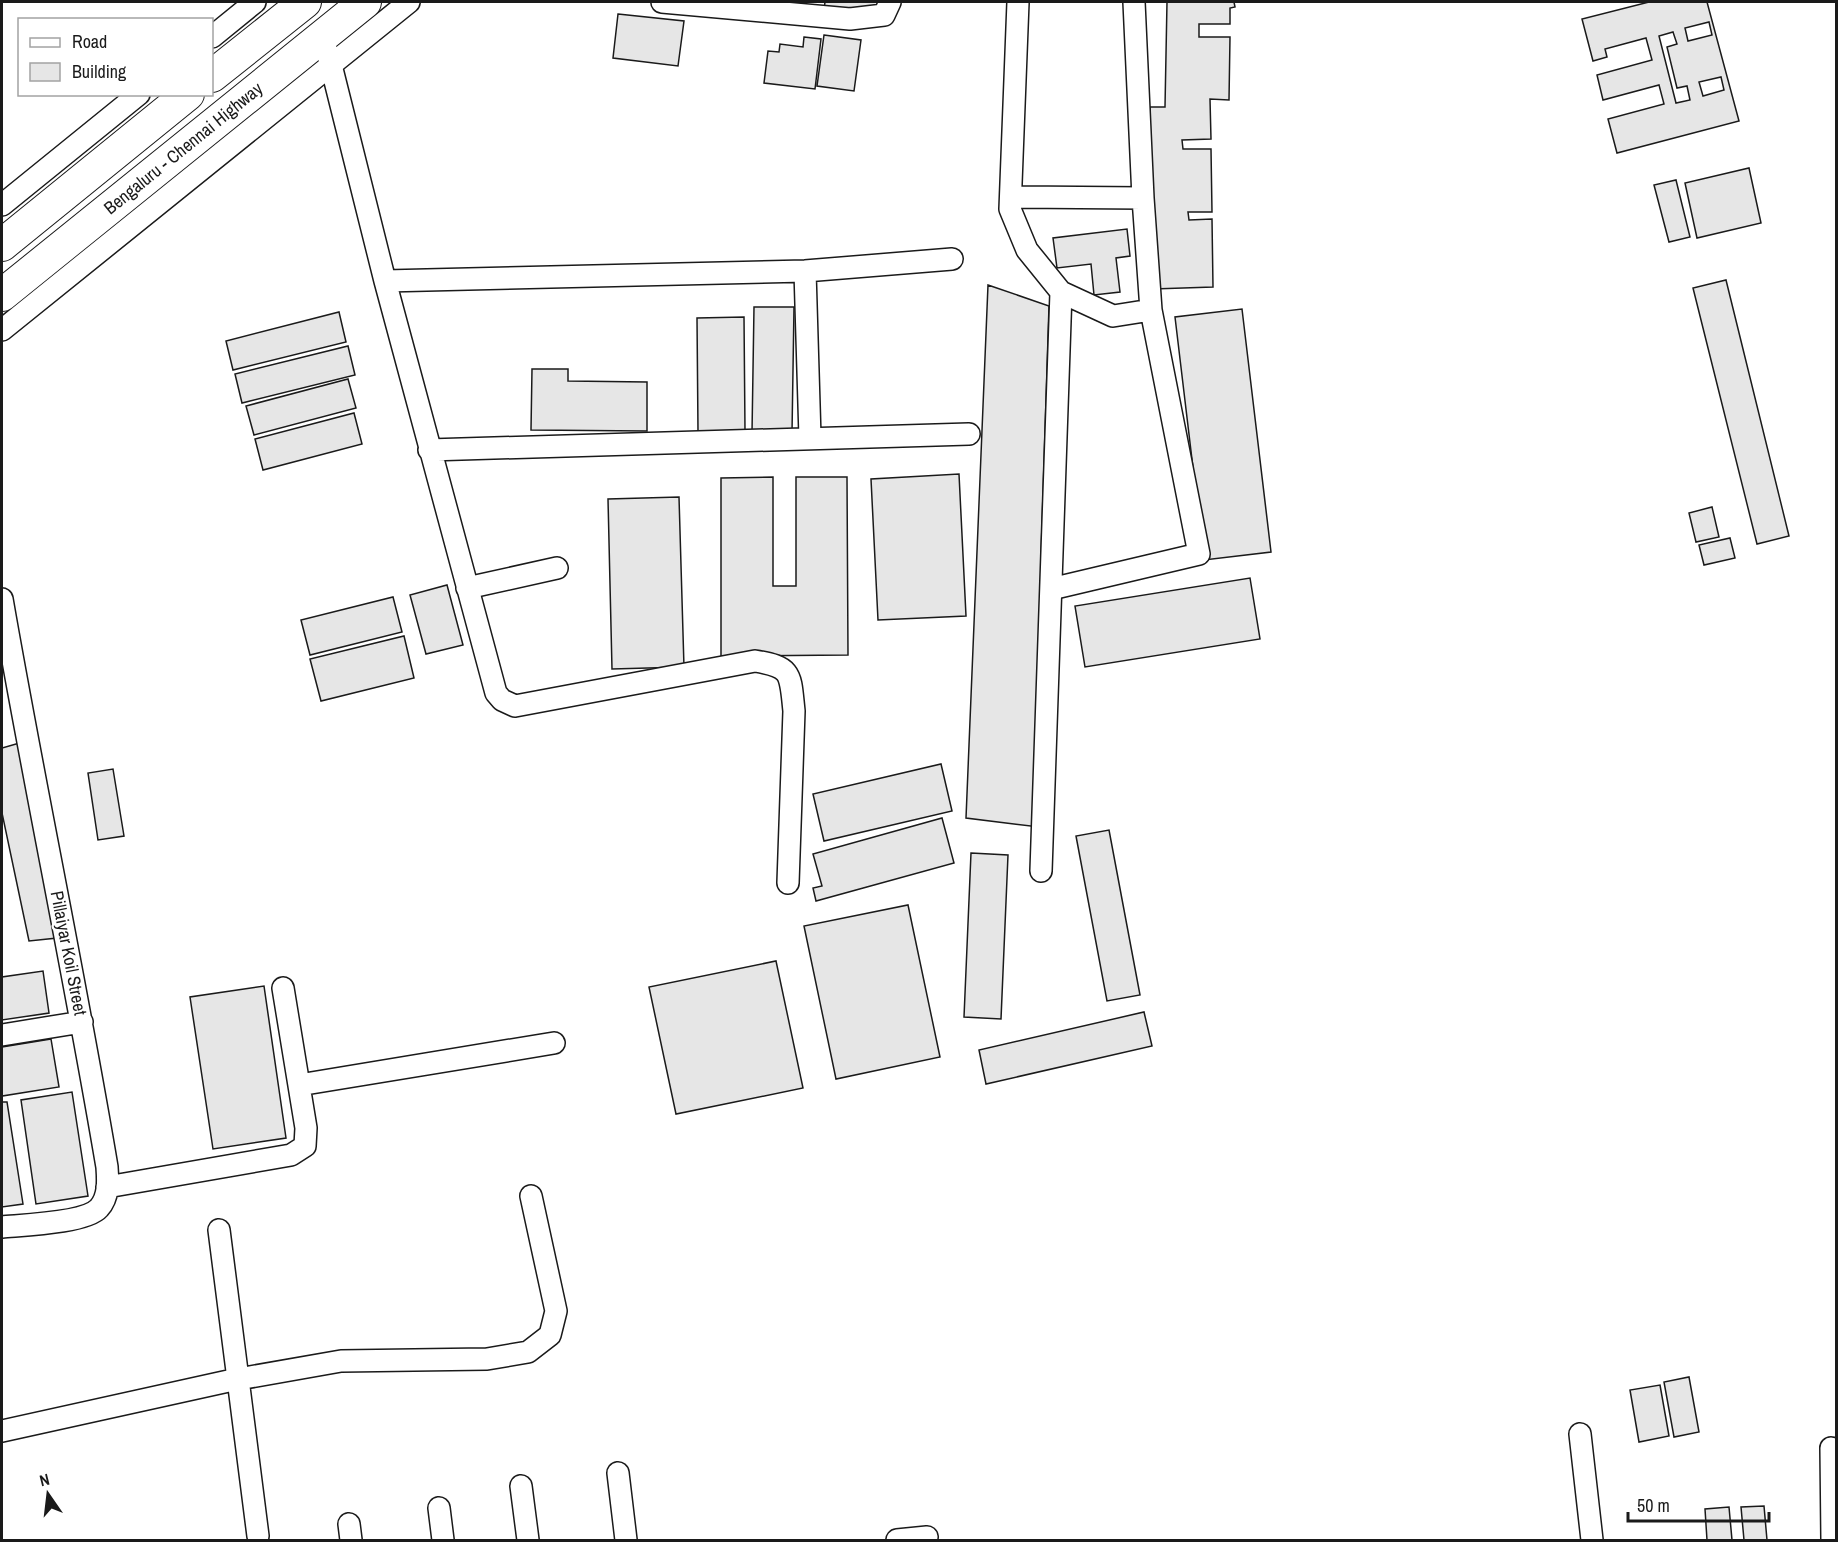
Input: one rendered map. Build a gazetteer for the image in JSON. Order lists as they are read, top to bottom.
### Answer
{
  "streets": {
    "highway": ["Bengaluru - Chennai Highway"],
    "street": ["Pillaiyar Koil Street"]
  },
  "legend": ["Road", "Building"],
  "scale_bar": "50 m",
  "north": "top"
}
